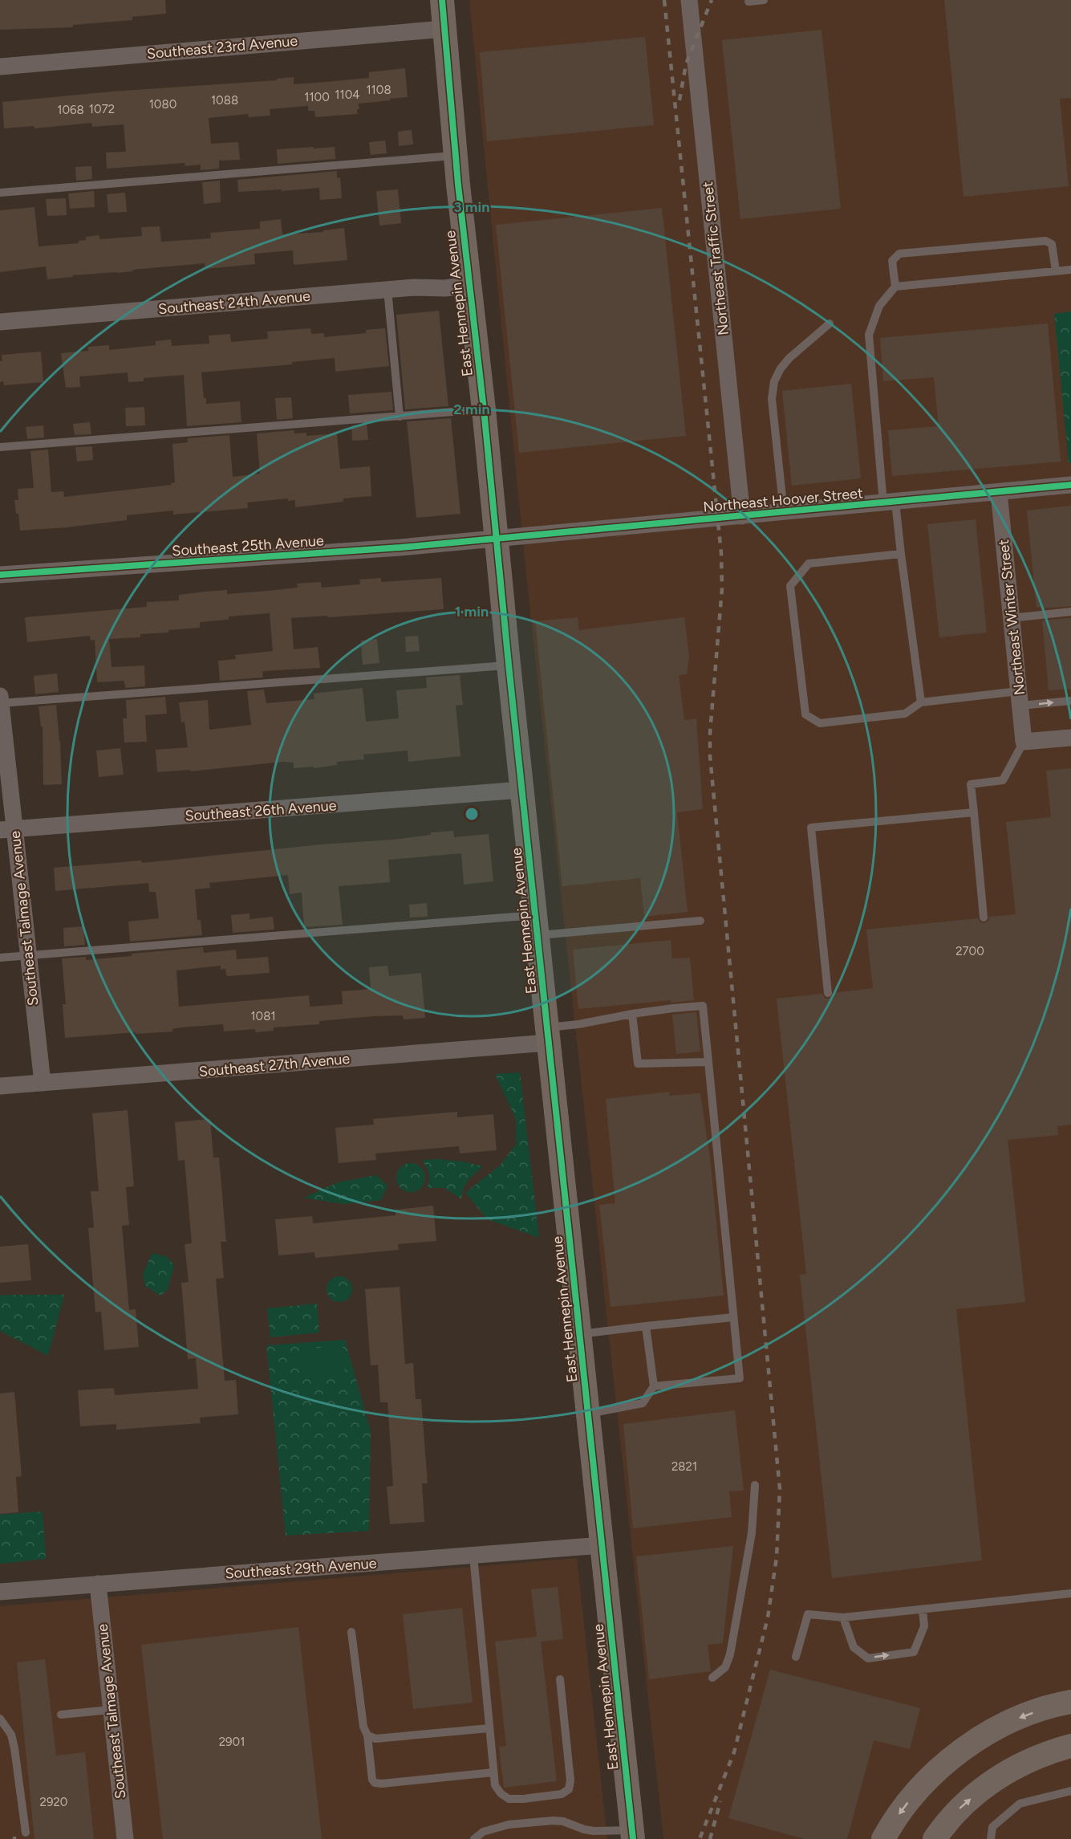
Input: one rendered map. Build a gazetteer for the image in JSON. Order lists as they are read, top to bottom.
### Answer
{
  "streets": {
    "main road": ["East Hennepin Avenue"],
    "street": [
      "Southeast 23rd Avenue",
      "Northeast Traffic Street",
      "Southeast 24th Avenue",
      "Northeast Hoover Street",
      "Southeast 25th Avenue",
      "Northeast Winter Street",
      "Southeast 26th Avenue",
      "Southeast Talmage Avenue",
      "Southeast 27th Avenue",
      "Southeast 29th Avenue"
    ]
  },
  "crossings": [
    ["Southeast 23rd Avenue", "East Hennepin Avenue"],
    ["Northeast Traffic Street", "Northeast Hoover Street"],
    ["Southeast 24th Avenue", "East Hennepin Avenue"],
    ["East Hennepin Avenue", "Northeast Hoover Street"],
    ["East Hennepin Avenue", "Southeast 25th Avenue"],
    ["East Hennepin Avenue", "Southeast 26th Avenue"],
    ["East Hennepin Avenue", "Southeast 27th Avenue"],
    ["East Hennepin Avenue", "Southeast 29th Avenue"],
    ["Northeast Hoover Street", "Southeast 25th Avenue"],
    ["Northeast Hoover Street", "Northeast Winter Street"],
    ["Southeast 26th Avenue", "Southeast Talmage Avenue"],
    ["Southeast Talmage Avenue", "Southeast 27th Avenue"],
    ["Southeast Talmage Avenue", "Southeast 29th Avenue"]
  ],
  "house_numbers": [
    "1108",
    "1104",
    "1100",
    "1088",
    "1080",
    "1072",
    "1068",
    "2700",
    "1081",
    "2821",
    "2901",
    "2920"
  ],
  "rings": ["3 min", "2 min", "1 min"]
}
